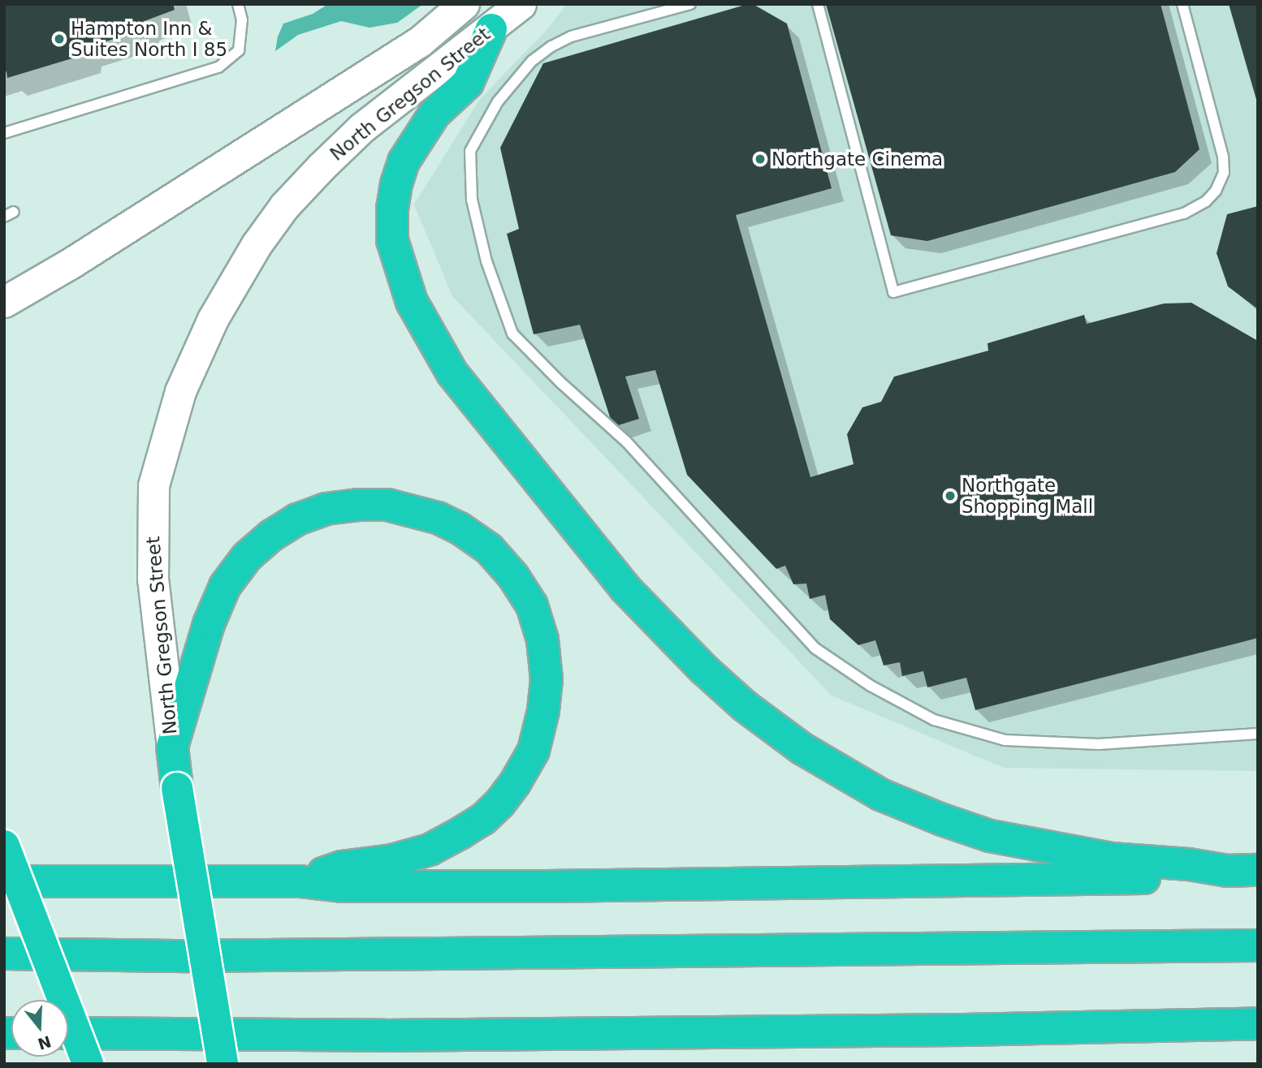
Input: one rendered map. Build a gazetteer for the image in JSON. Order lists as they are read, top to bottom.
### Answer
{
  "streets": {
    "highway": ["North Gregson Street"]
  },
  "places": ["Hampton Inn & Suites North I 85", "Northgate Cinema", "Northgate Shopping Mall"],
  "north": "bottom"
}
